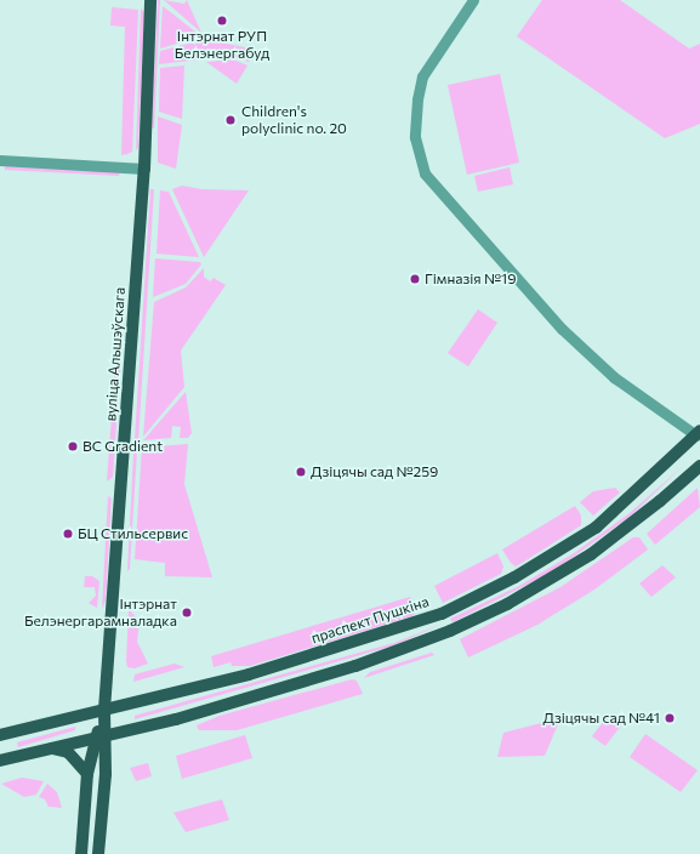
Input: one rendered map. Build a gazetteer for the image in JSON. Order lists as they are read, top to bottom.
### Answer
{
  "streets": {
    "main road": ["вуліца Альшэўскага", "праспект Пушкіна"]
  },
  "crossings": [
    ["вуліца Альшэўскага", "праспект Пушкіна"]
  ],
  "places": [
    "Інтэрнат РУП Белэнергабуд",
    "Children's polyclinic no. 20",
    "Гімназія №19",
    "BC Gradient",
    "Дзіцячы сад №259",
    "БЦ Стильсервис",
    "Інтэрнат Белэнергарамналадка",
    "Дзіцячы сад №41"
  ]
}
